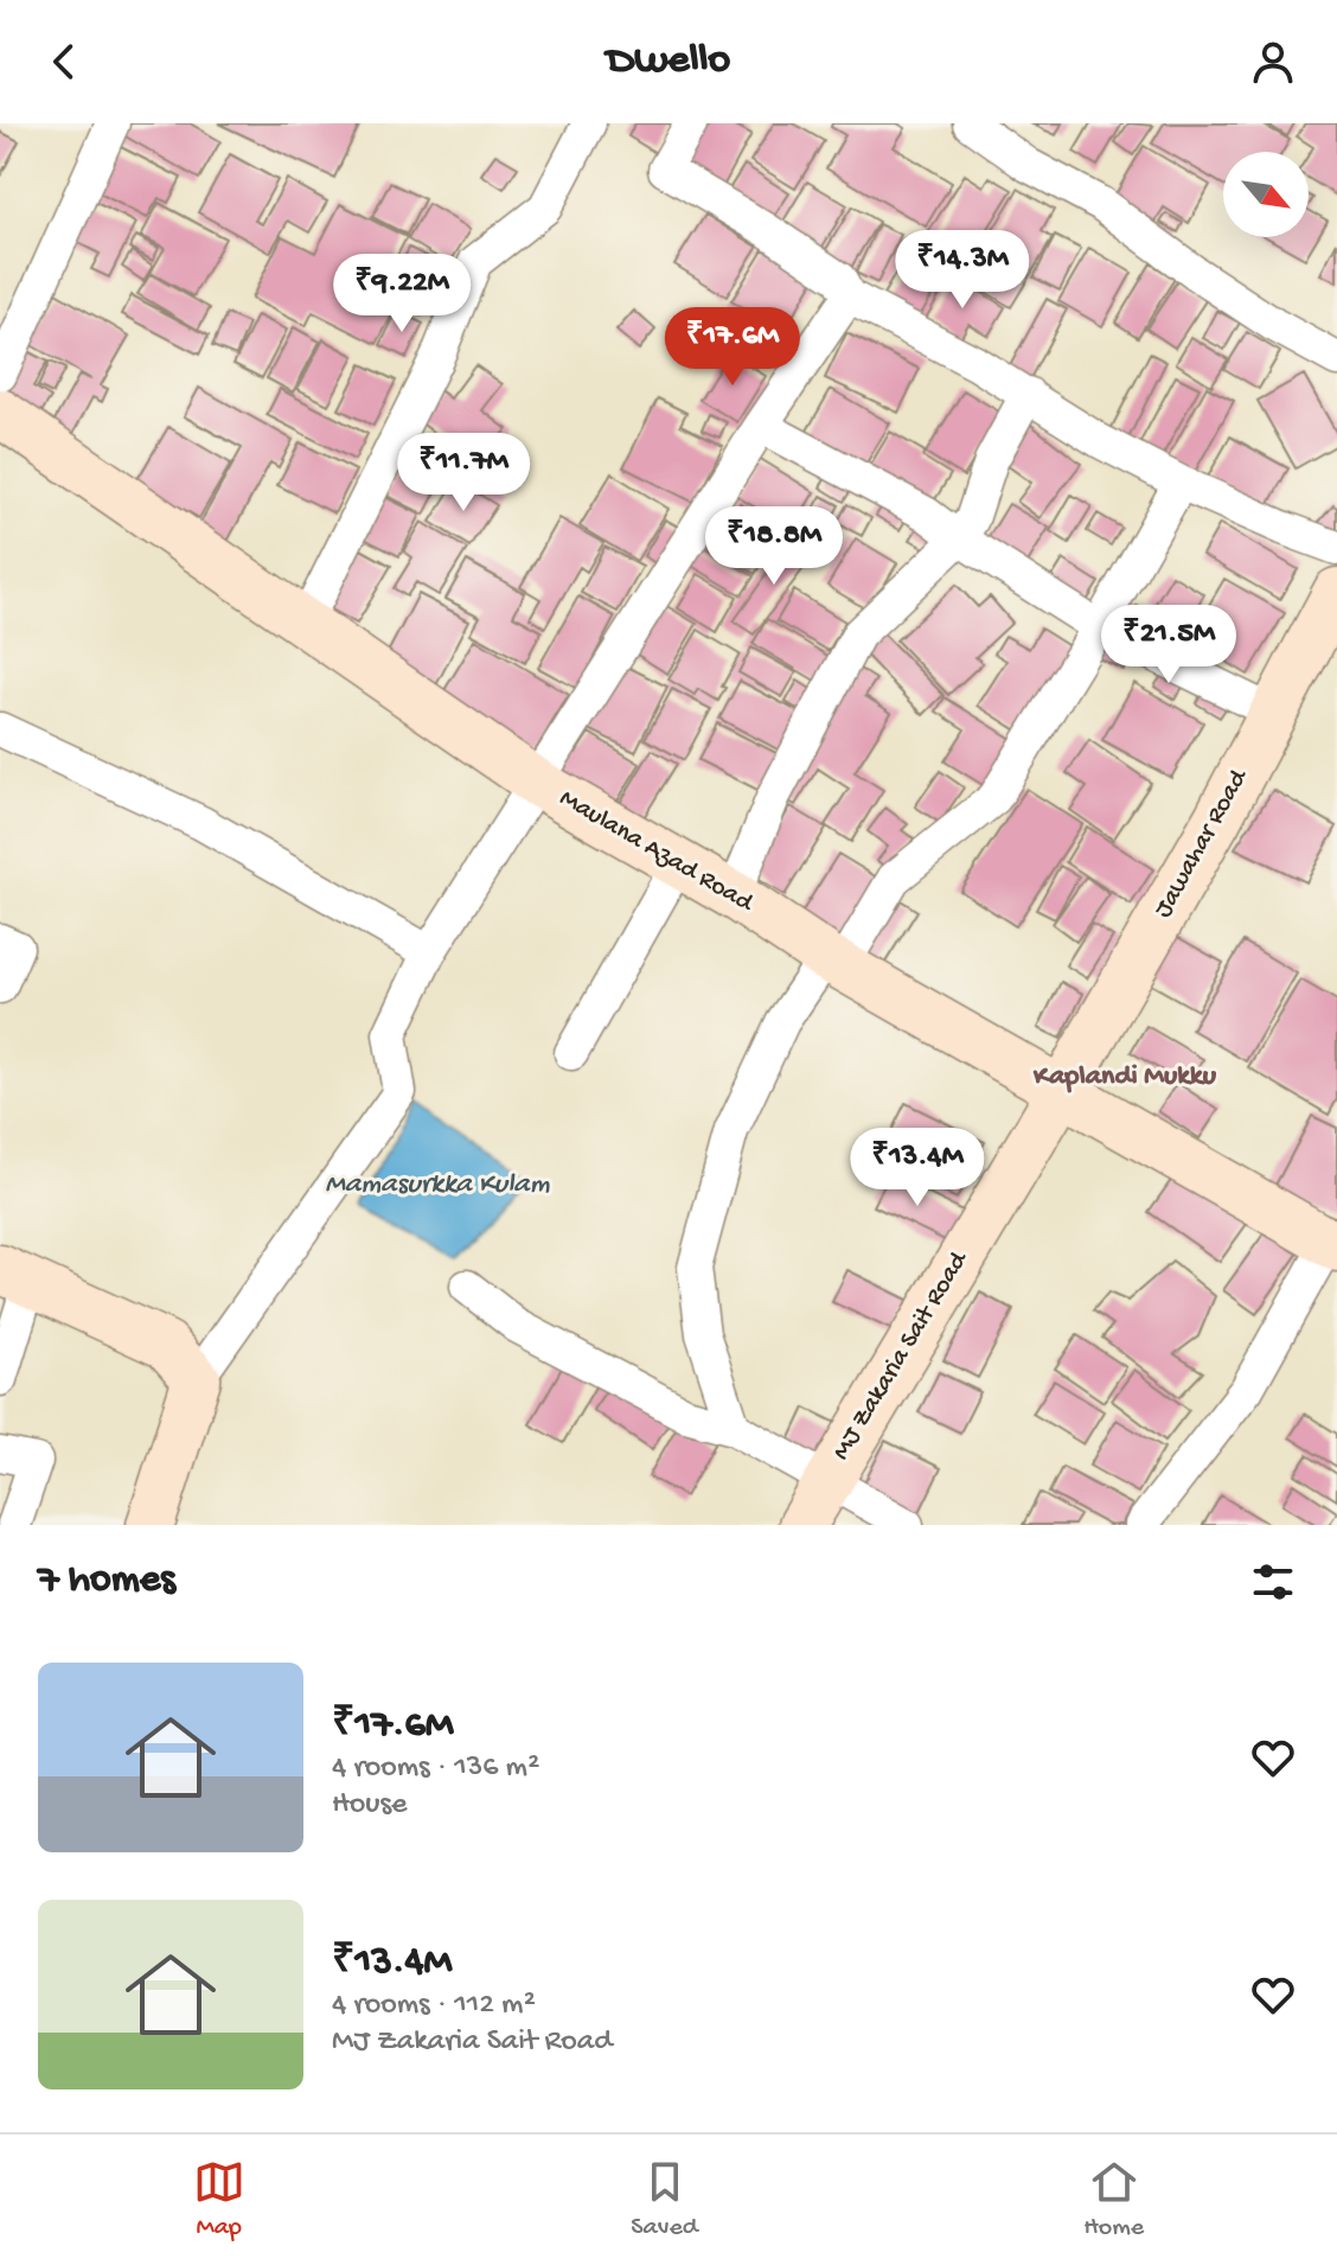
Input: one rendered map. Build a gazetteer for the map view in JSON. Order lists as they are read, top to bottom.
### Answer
{
  "streets": {
    "main road": ["Jawahar Road", "Maulana Azad Road", "MJ Zakaria Sait Road"]
  },
  "crossings": [
    ["Jawahar Road", "Maulana Azad Road"],
    ["Jawahar Road", "MJ Zakaria Sait Road"],
    ["Maulana Azad Road", "MJ Zakaria Sait Road"]
  ],
  "districts": ["Kaplandi Mukku"],
  "water": ["Mamasurkka Kulam"],
  "north": "bottom right",
  "page": {
    "header": "Dwello",
    "price": [
      "₹14.3M",
      "₹9.22M",
      "₹17.6M",
      "₹11.7M",
      "₹18.8M",
      "₹21.5M",
      "₹13.4M"
    ],
    "heading": "7 homes",
    "list": [
      {
        "name": "₹17.6M",
        "note": "4 rooms · 136 m² · House"
      },
      {
        "name": "₹13.4M",
        "note": "4 rooms · 112 m² · MJ Zakaria Sait Road"
      }
    ],
    "tabs": ["Map", "Saved", "Home"]
  }
}
